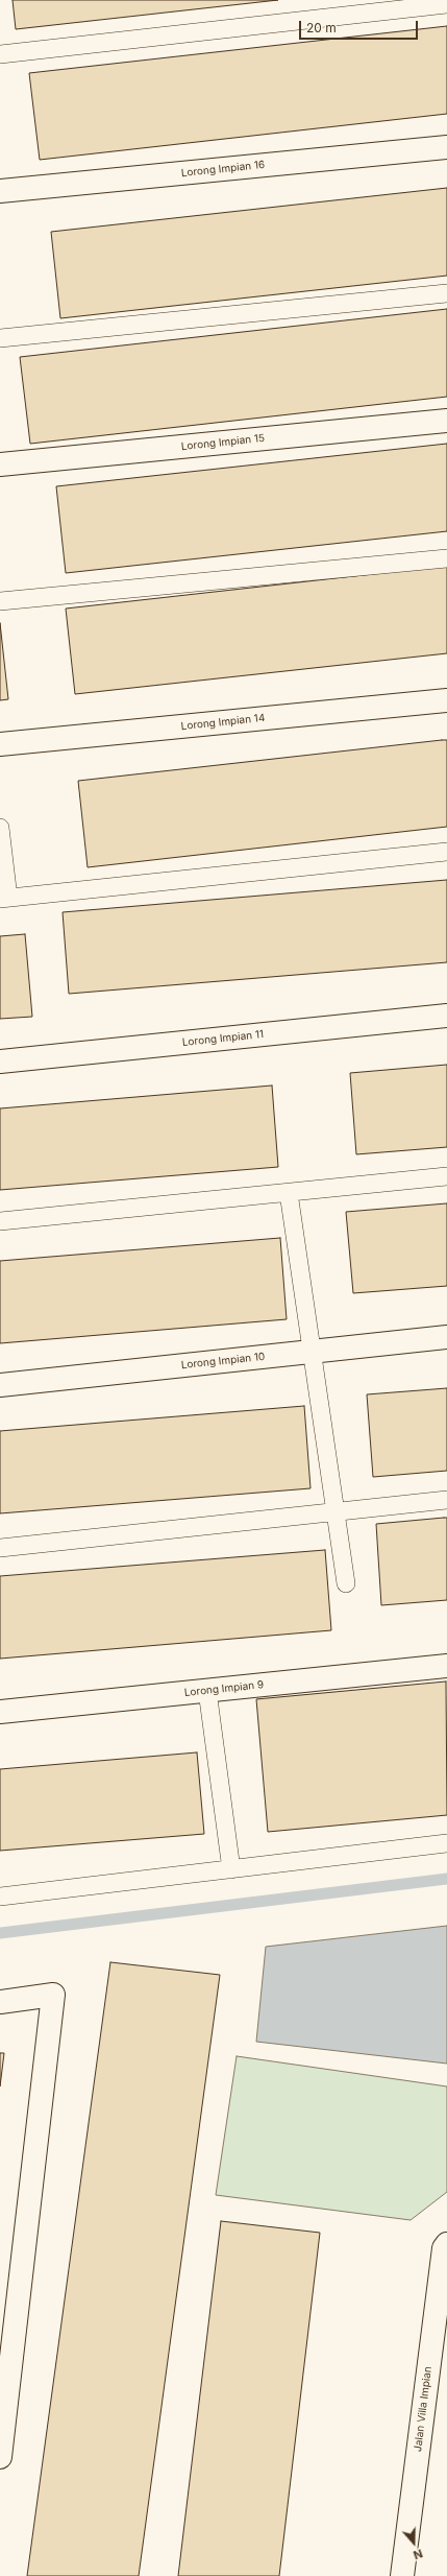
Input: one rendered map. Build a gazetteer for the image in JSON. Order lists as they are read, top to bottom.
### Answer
{
  "streets": {
    "street": [
      "Lorong Impian 16",
      "Lorong Impian 15",
      "Lorong Impian 14",
      "Lorong Impian 11",
      "Lorong Impian 10",
      "Lorong Impian 9",
      "Jalan Villa Impian"
    ]
  },
  "scale_bar": "20 m",
  "north": "bottom"
}
